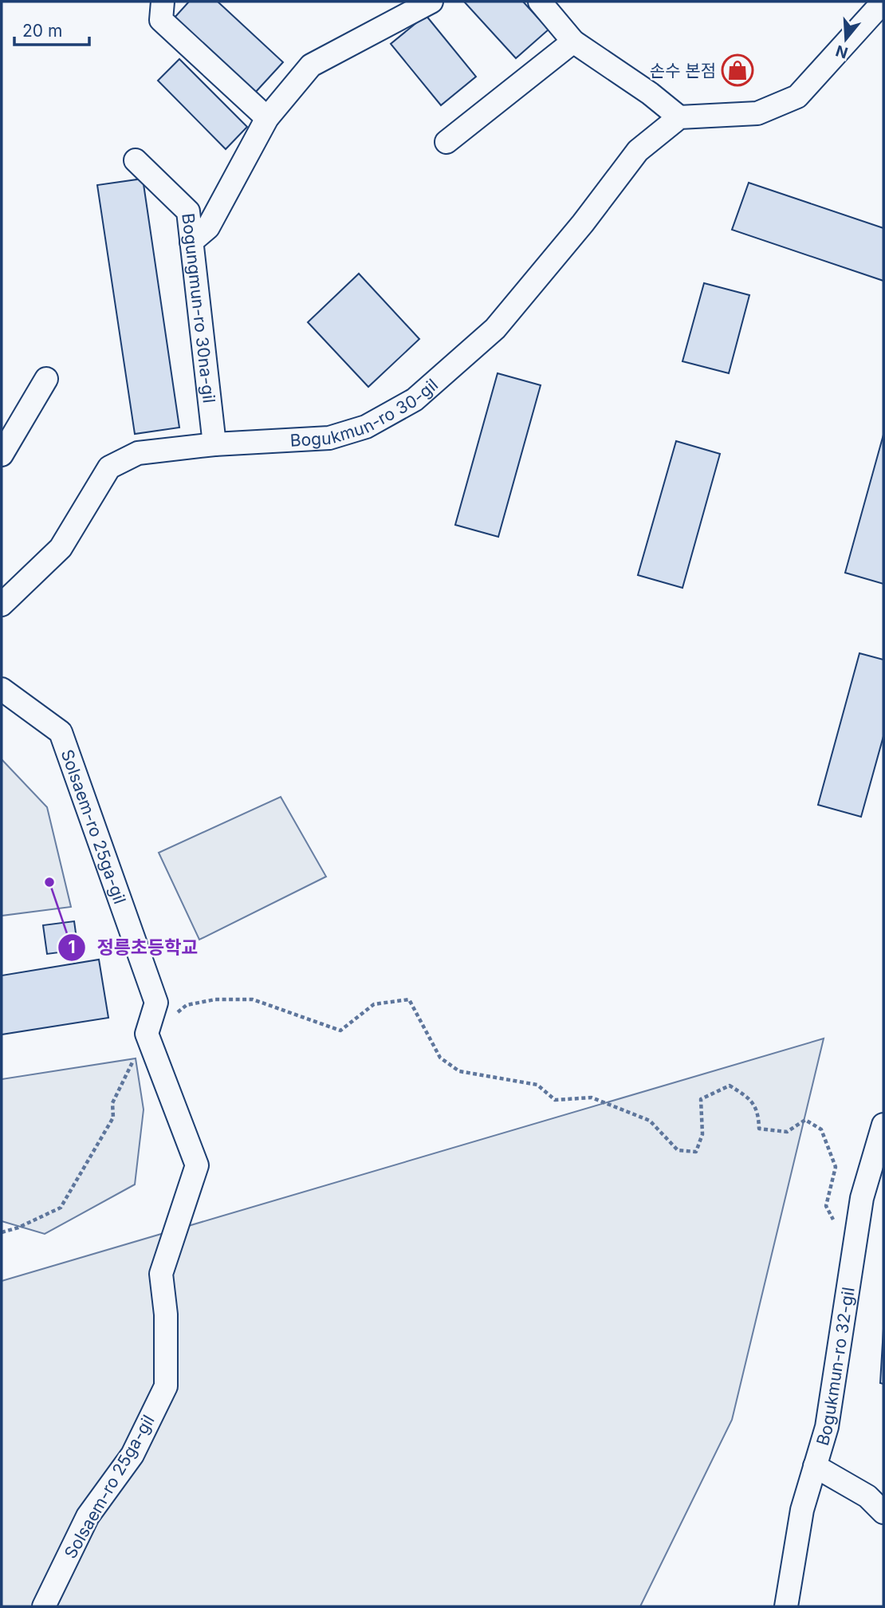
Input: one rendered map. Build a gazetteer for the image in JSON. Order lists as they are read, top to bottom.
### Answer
{
  "streets": {
    "street": [
      "Bogungmun-ro 30na-gil",
      "Bogukmun-ro 30-gil",
      "Solsaem-ro 25ga-gil",
      "Bogukmun-ro 32-gil"
    ]
  },
  "crossings": [
    ["Bogungmun-ro 30na-gil", "Bogukmun-ro 30-gil"]
  ],
  "places": {
    "shop": ["손수 본점"],
    "other": ["정릉초등학교"]
  },
  "scale_bar": "20 m",
  "north": "bottom"
}
